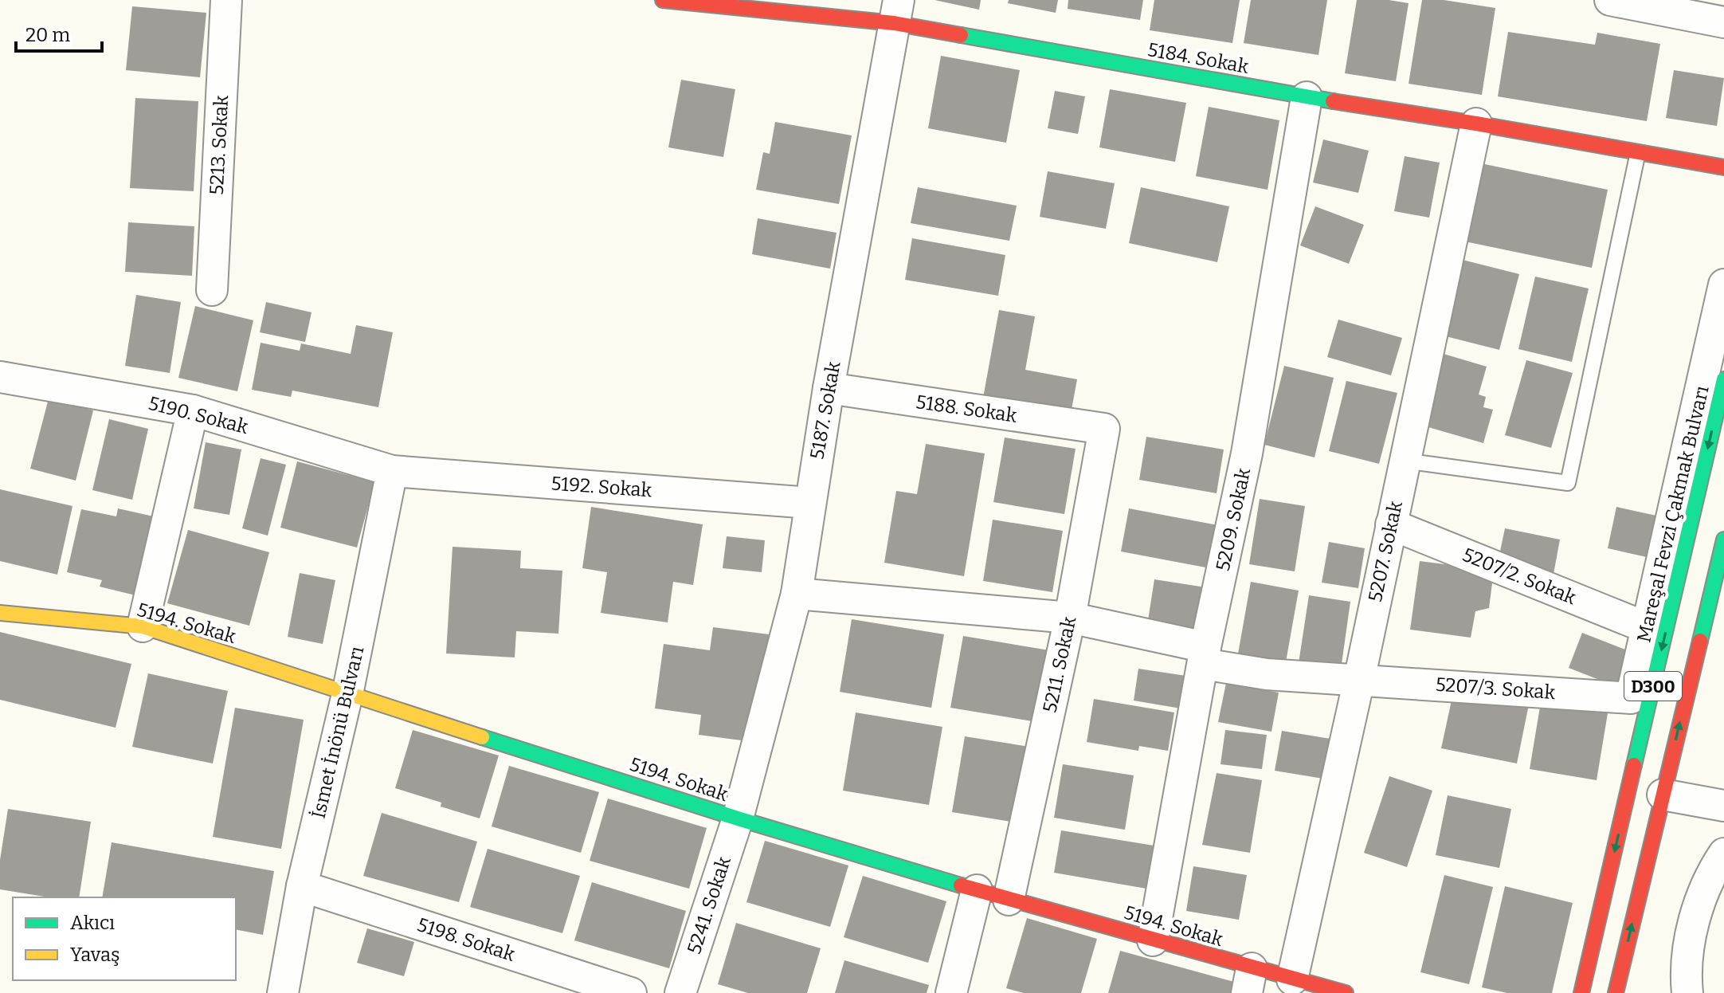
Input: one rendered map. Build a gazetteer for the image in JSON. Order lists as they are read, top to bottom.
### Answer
{
  "streets": {
    "main road": [
      "5184. Sokak",
      "Mareşal Fevzi Çakmak Bulvarı",
      "5194. Sokak",
      "D300"
    ],
    "street": [
      "5213. Sokak",
      "5188. Sokak",
      "5187. Sokak",
      "5190. Sokak",
      "5192. Sokak",
      "5209. Sokak",
      "5207. Sokak",
      "5207/2. Sokak",
      "5211. Sokak",
      "5207/3. Sokak",
      "İsmet İnönü Bulvarı",
      "5241. Sokak",
      "5198. Sokak"
    ]
  },
  "crossings": [
    ["5184. Sokak", "5187. Sokak"],
    ["5184. Sokak", "5209. Sokak"],
    ["5184. Sokak", "5207. Sokak"],
    ["5188. Sokak", "5187. Sokak"],
    ["5188. Sokak", "5211. Sokak"],
    ["5187. Sokak", "5192. Sokak"],
    ["5187. Sokak", "5194. Sokak"],
    ["5187. Sokak", "5241. Sokak"],
    ["5190. Sokak", "5192. Sokak"],
    ["5190. Sokak", "İsmet İnönü Bulvarı"],
    ["5192. Sokak", "İsmet İnönü Bulvarı"],
    ["5209. Sokak", "5194. Sokak"],
    ["5209. Sokak", "5207/3. Sokak"],
    ["5207. Sokak", "5207/2. Sokak"],
    ["5207. Sokak", "5194. Sokak"],
    ["5207. Sokak", "5207/3. Sokak"],
    ["5207/2. Sokak", "5207/3. Sokak"],
    ["5194. Sokak", "5211. Sokak"],
    ["5194. Sokak", "İsmet İnönü Bulvarı"],
    ["5194. Sokak", "5241. Sokak"],
    ["İsmet İnönü Bulvarı", "5198. Sokak"]
  ],
  "legend": ["Akıcı", "Yavaş"],
  "scale_bar": "20 m"
}
